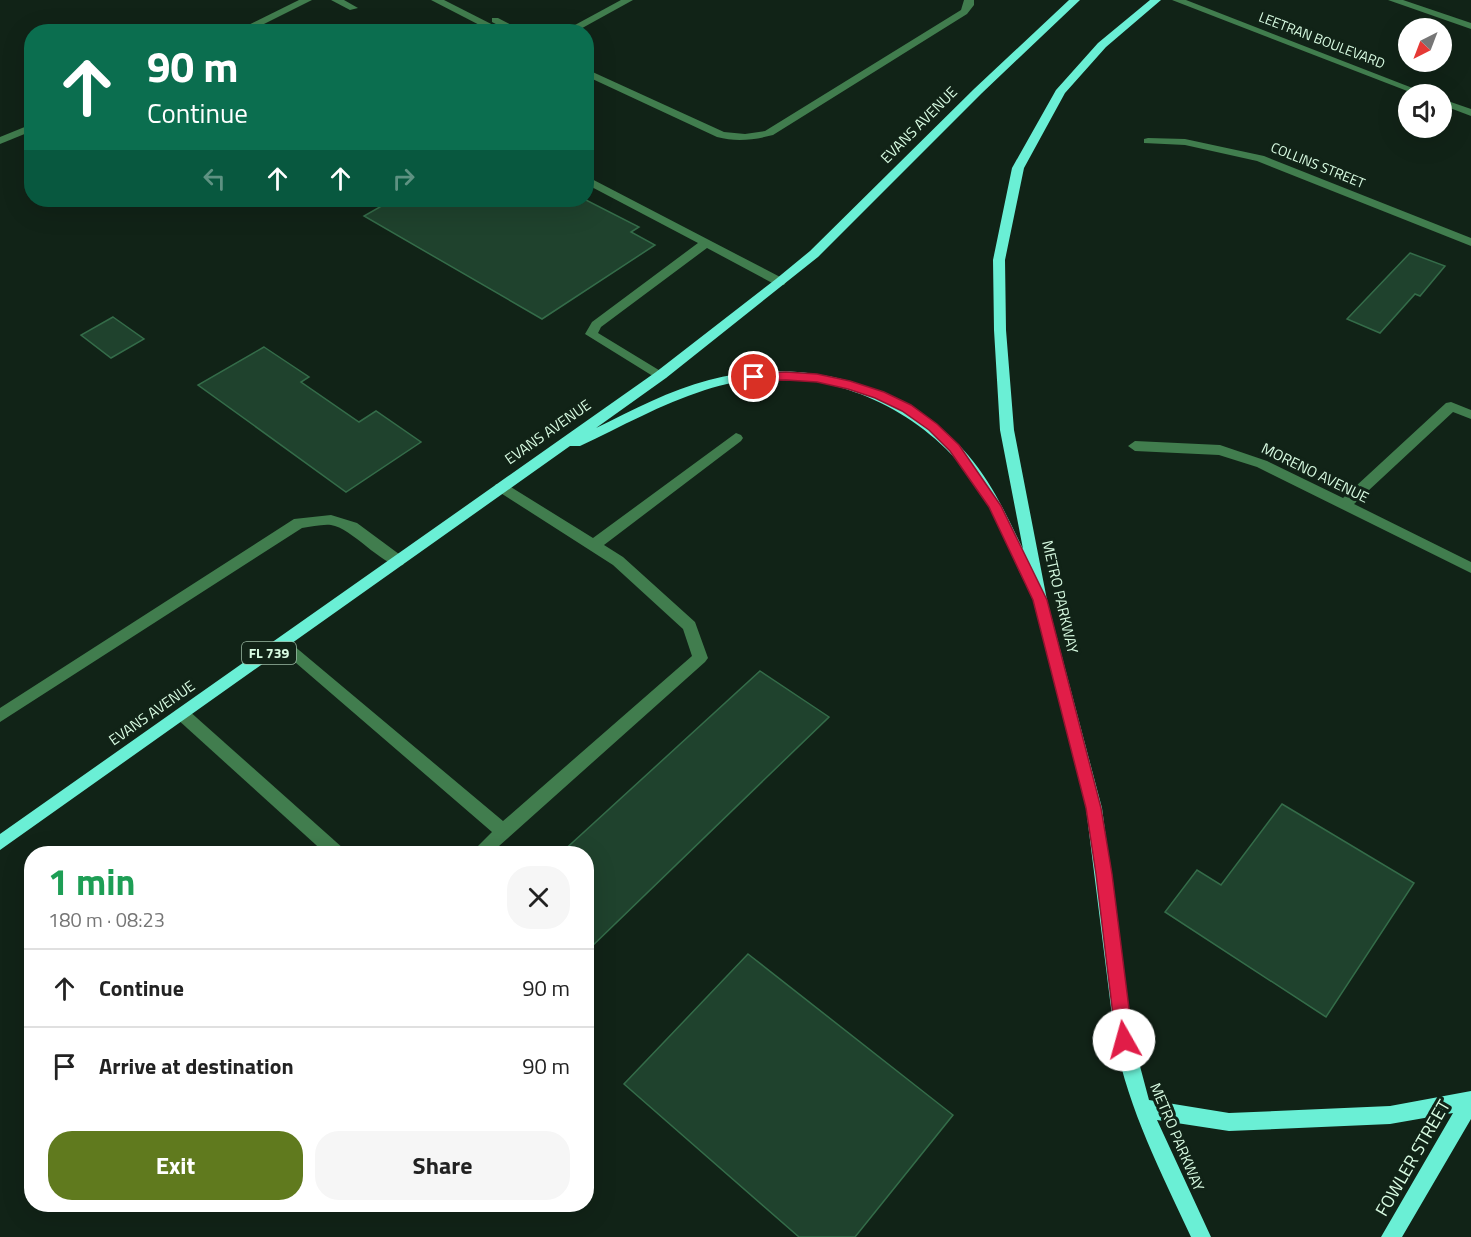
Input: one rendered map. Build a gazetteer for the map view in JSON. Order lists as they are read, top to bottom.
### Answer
{
  "streets": {
    "main road": [
      "EVANS AVENUE",
      "METRO PARKWAY",
      "FL 739",
      "FOWLER STREET"
    ],
    "street": ["LEETRAN BOULEVARD", "COLLINS STREET", "MORENO AVENUE"]
  },
  "north": "bottom left",
  "page": {
    "turn": ["90 m", "Continue"],
    "heading": ["1 min", "180 m · 08:23"],
    "list": [
      {
        "name": "Continue",
        "value": "90 m"
      },
      {
        "name": "Arrive at destination",
        "value": "90 m"
      }
    ],
    "buttons": ["Exit", "Share"]
  }
}
